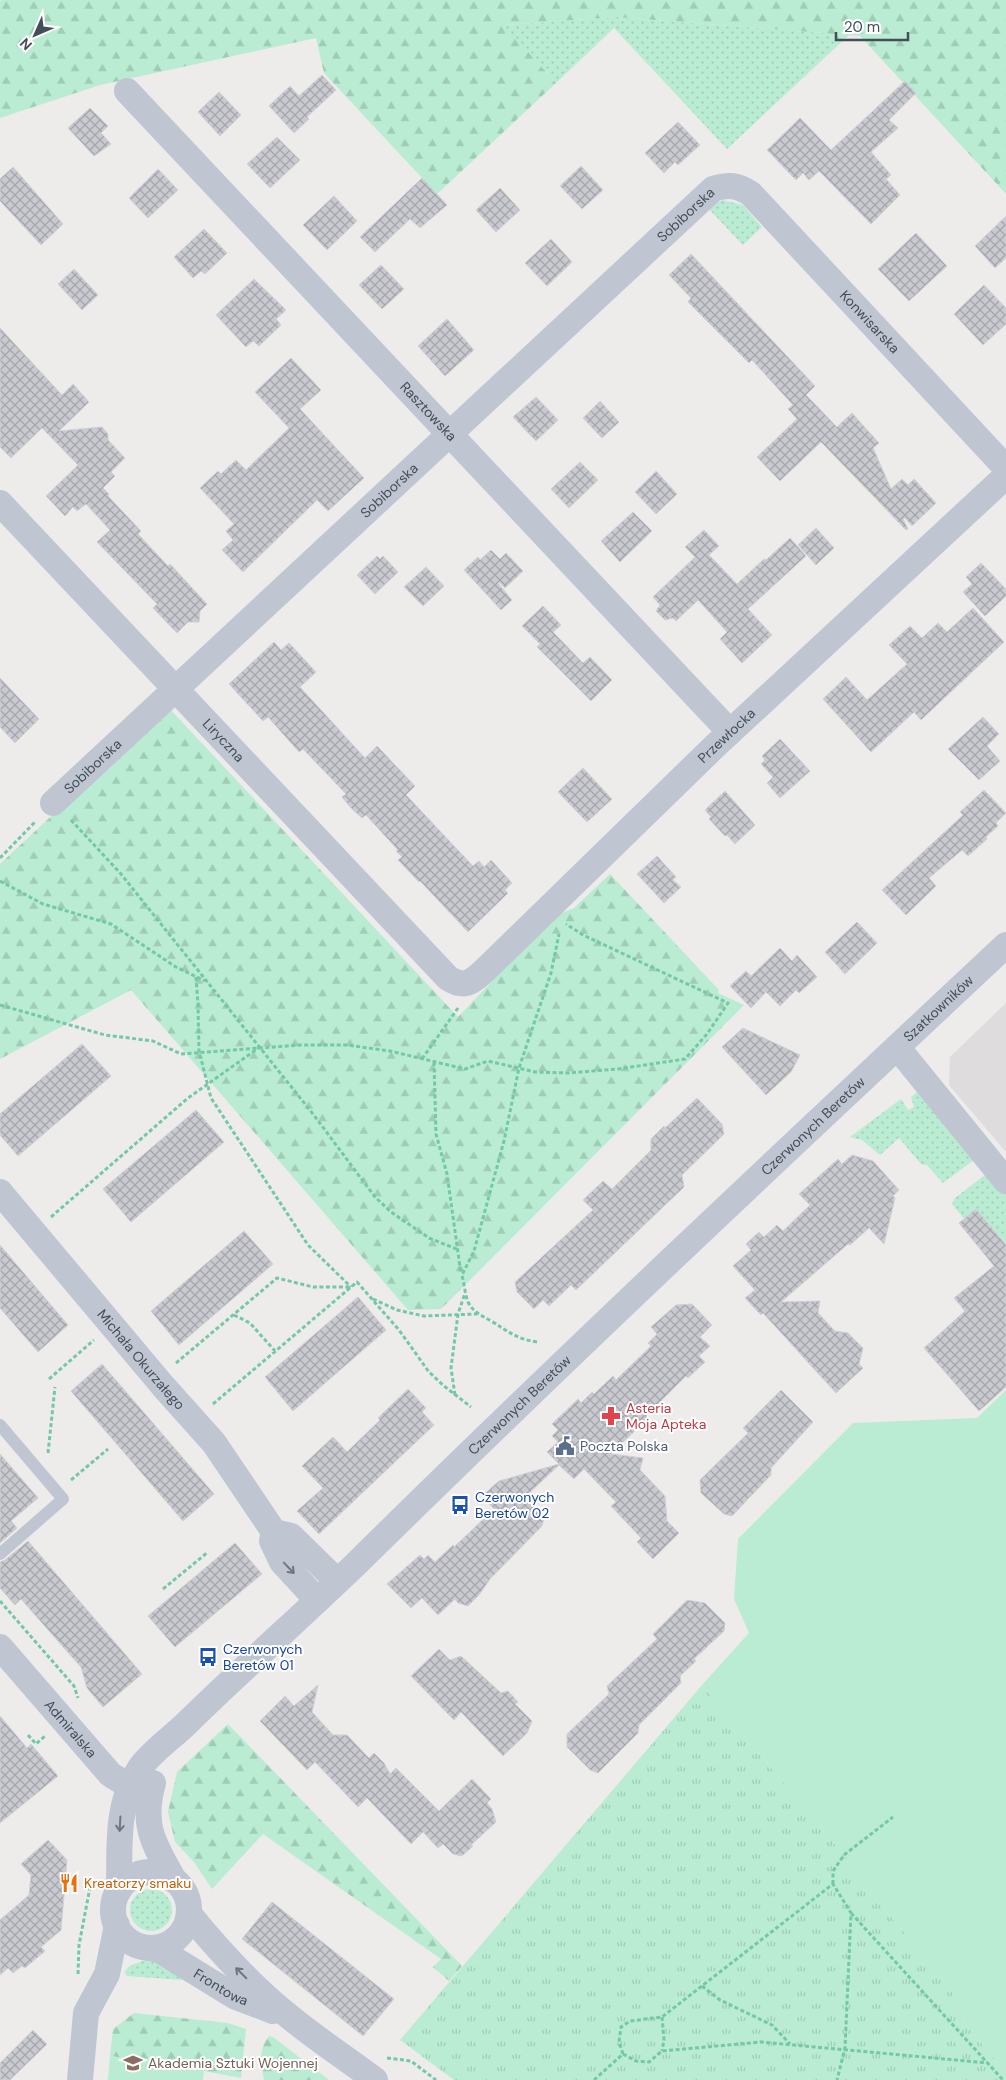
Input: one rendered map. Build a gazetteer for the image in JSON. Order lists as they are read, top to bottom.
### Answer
{
  "streets": {
    "street": [
      "Sobiborska",
      "Konwisarska",
      "Rasztowska",
      "Przewłocka",
      "Liryczna",
      "Szatkowników",
      "Czerwonych Beretów",
      "Michała Okurzałego",
      "Admiralska",
      "Frontowa"
    ]
  },
  "crossings": [
    ["Sobiborska", "Konwisarska"],
    ["Sobiborska", "Rasztowska"],
    ["Sobiborska", "Liryczna"],
    ["Rasztowska", "Przewłocka"],
    ["Przewłocka", "Liryczna"],
    ["Szatkowników", "Czerwonych Beretów"],
    ["Czerwonych Beretów", "Michała Okurzałego"],
    ["Czerwonych Beretów", "Admiralska"],
    ["Czerwonych Beretów", "Frontowa"]
  ],
  "places": {
    "pharmacy": ["Asteria Moja Apteka"],
    "public building": ["Poczta Polska"],
    "bus stop": ["Czerwonych Beretów 02", "Czerwonych Beretów 01"],
    "restaurant": ["Kreatorzy smaku"],
    "school or university": ["Akademia Sztuki Wojennej"]
  },
  "scale_bar": "20 m",
  "north": "bottom left"
}
